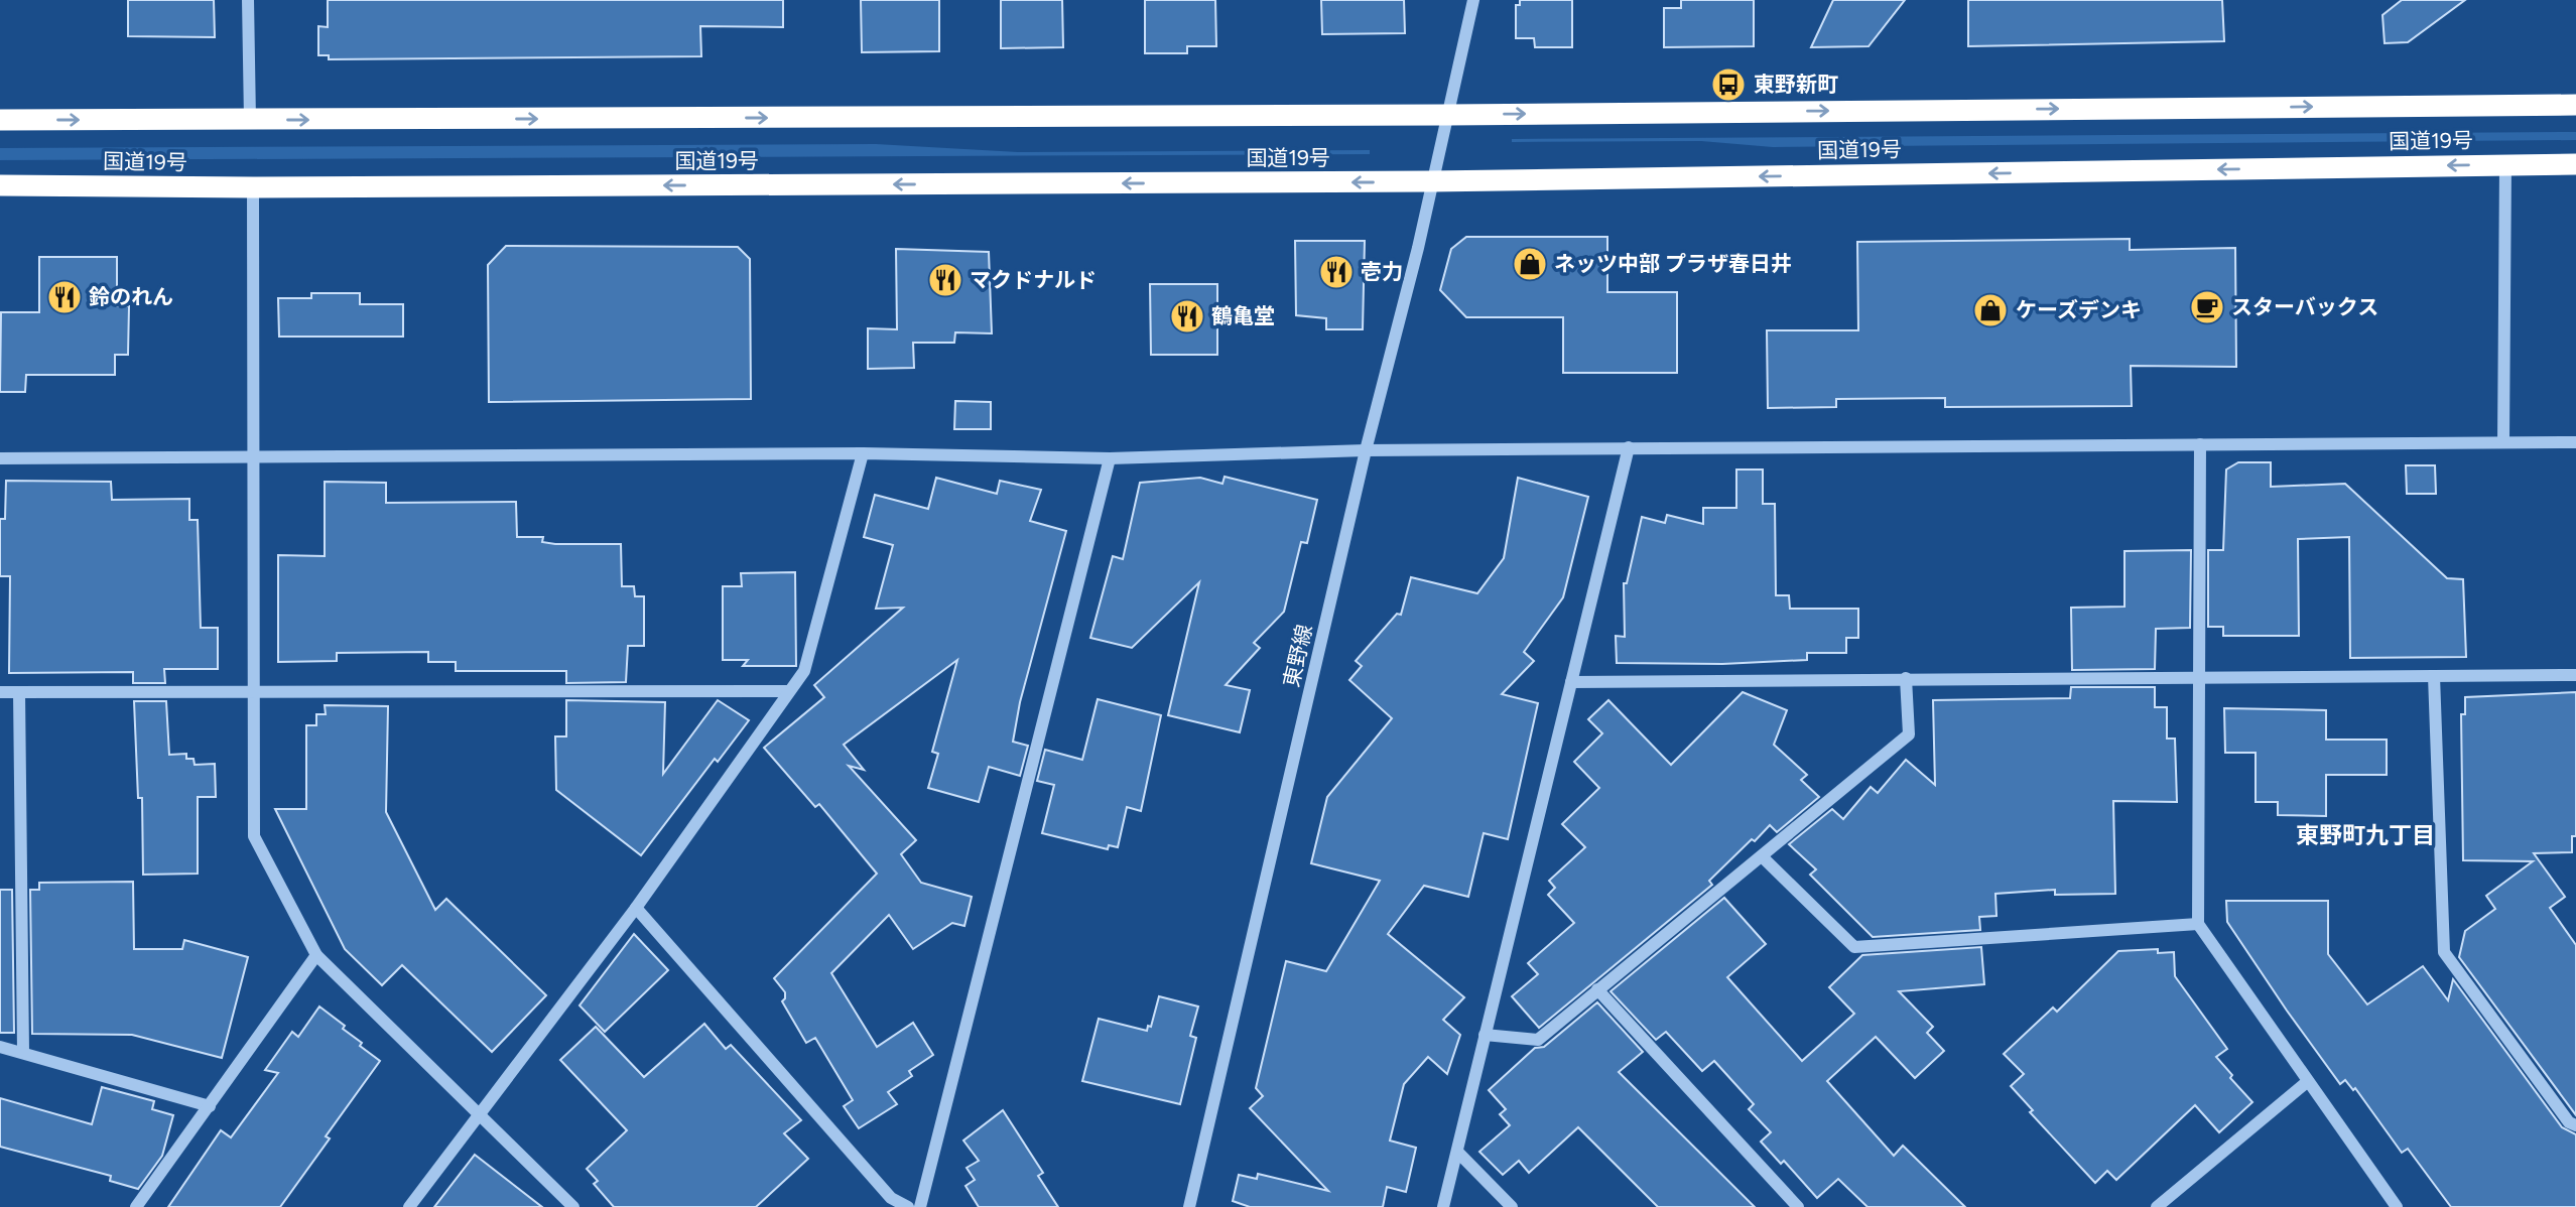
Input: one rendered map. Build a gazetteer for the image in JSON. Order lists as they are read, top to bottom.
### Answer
{
  "streets": {
    "highway": ["国道19号"],
    "street": ["東野線"]
  },
  "crossings": [
    ["国道19号", "東野線"]
  ],
  "districts": ["東野町九丁目"],
  "places": {
    "bus stop": ["東野新町"],
    "shop": ["ネッツ中部 プラザ春日井", "ケーズデンキ"],
    "restaurant": [
      "壱力",
      "マクドナルド",
      "鈴のれん",
      "鶴亀堂"
    ],
    "cafe": ["スターバックス"]
  }
}
